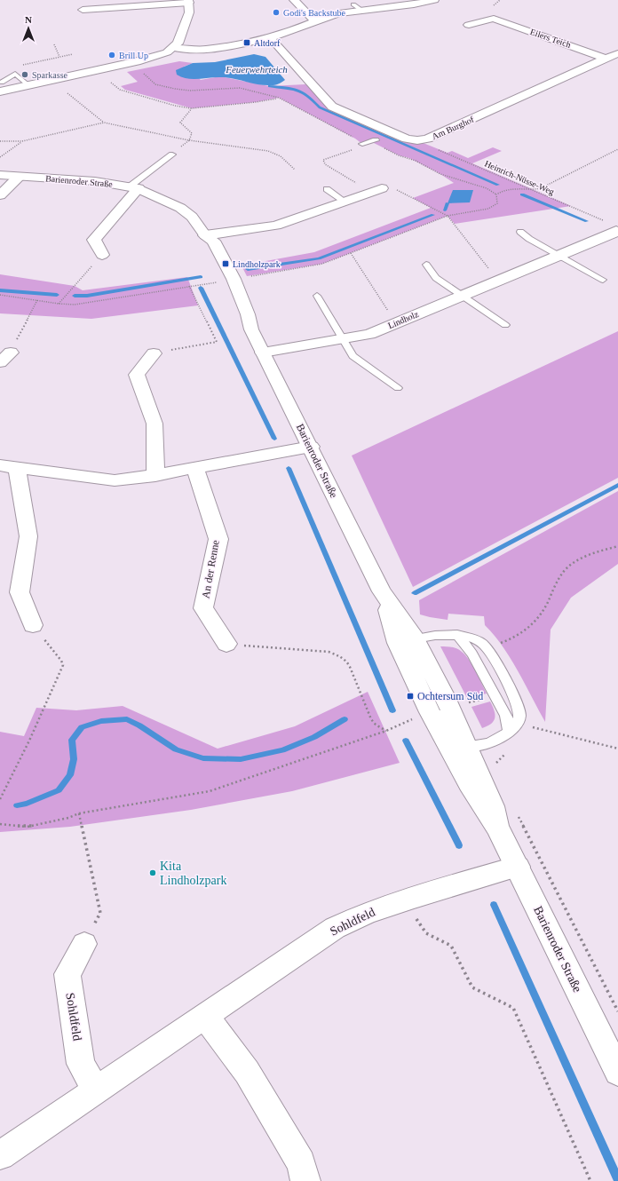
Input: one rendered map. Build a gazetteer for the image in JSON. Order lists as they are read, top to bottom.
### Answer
{
  "streets": {
    "street": [
      "Eilers Teich",
      "Am Burghof",
      "Barienroder Straße",
      "Lindholz",
      "An der Renne",
      "Sohldfeld"
    ],
    "path": ["Heinrich-Nüsse-Weg"]
  },
  "crossings": [
    ["Eilers Teich", "Am Burghof"],
    ["Am Burghof", "Heinrich-Nüsse-Weg"],
    ["Heinrich-Nüsse-Weg", "Lindholz"],
    ["Barienroder Straße", "Lindholz"],
    ["Barienroder Straße", "Sohldfeld"]
  ],
  "water": ["Feuerwehrteich"],
  "places": {
    "other": [
      "Godi's Backstube",
      "Brill Up",
      "Sparkasse",
      "Kita Lindholzpark"
    ],
    "transit": ["Altdorf", "Lindholzpark", "Ochtersum Süd"]
  },
  "north": "top"
}
